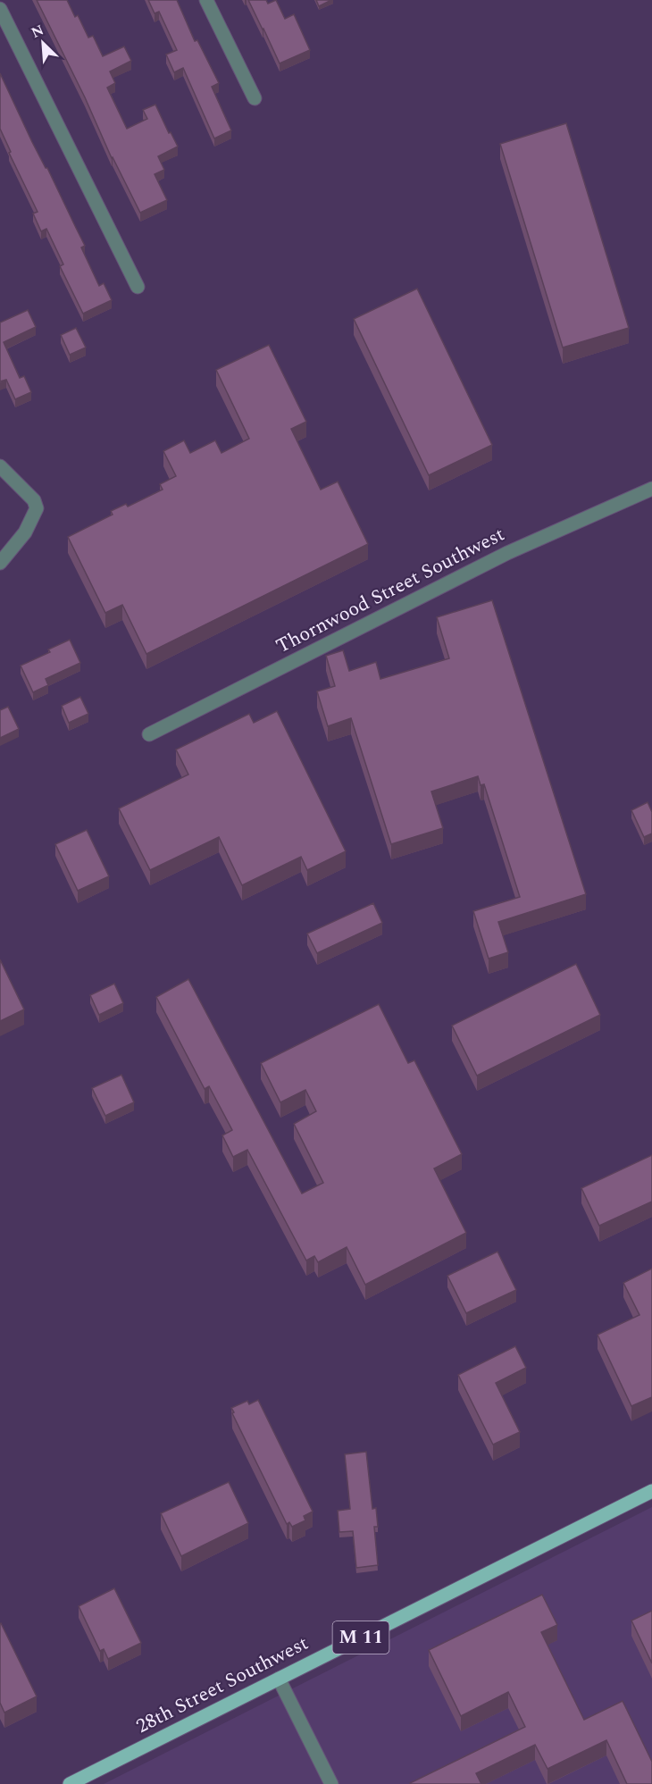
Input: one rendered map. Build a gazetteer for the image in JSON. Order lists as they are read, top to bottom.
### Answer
{
  "streets": {
    "main road": ["M 11", "28th Street Southwest"],
    "street": ["Thornwood Street Southwest"]
  },
  "north": "top left"
}
